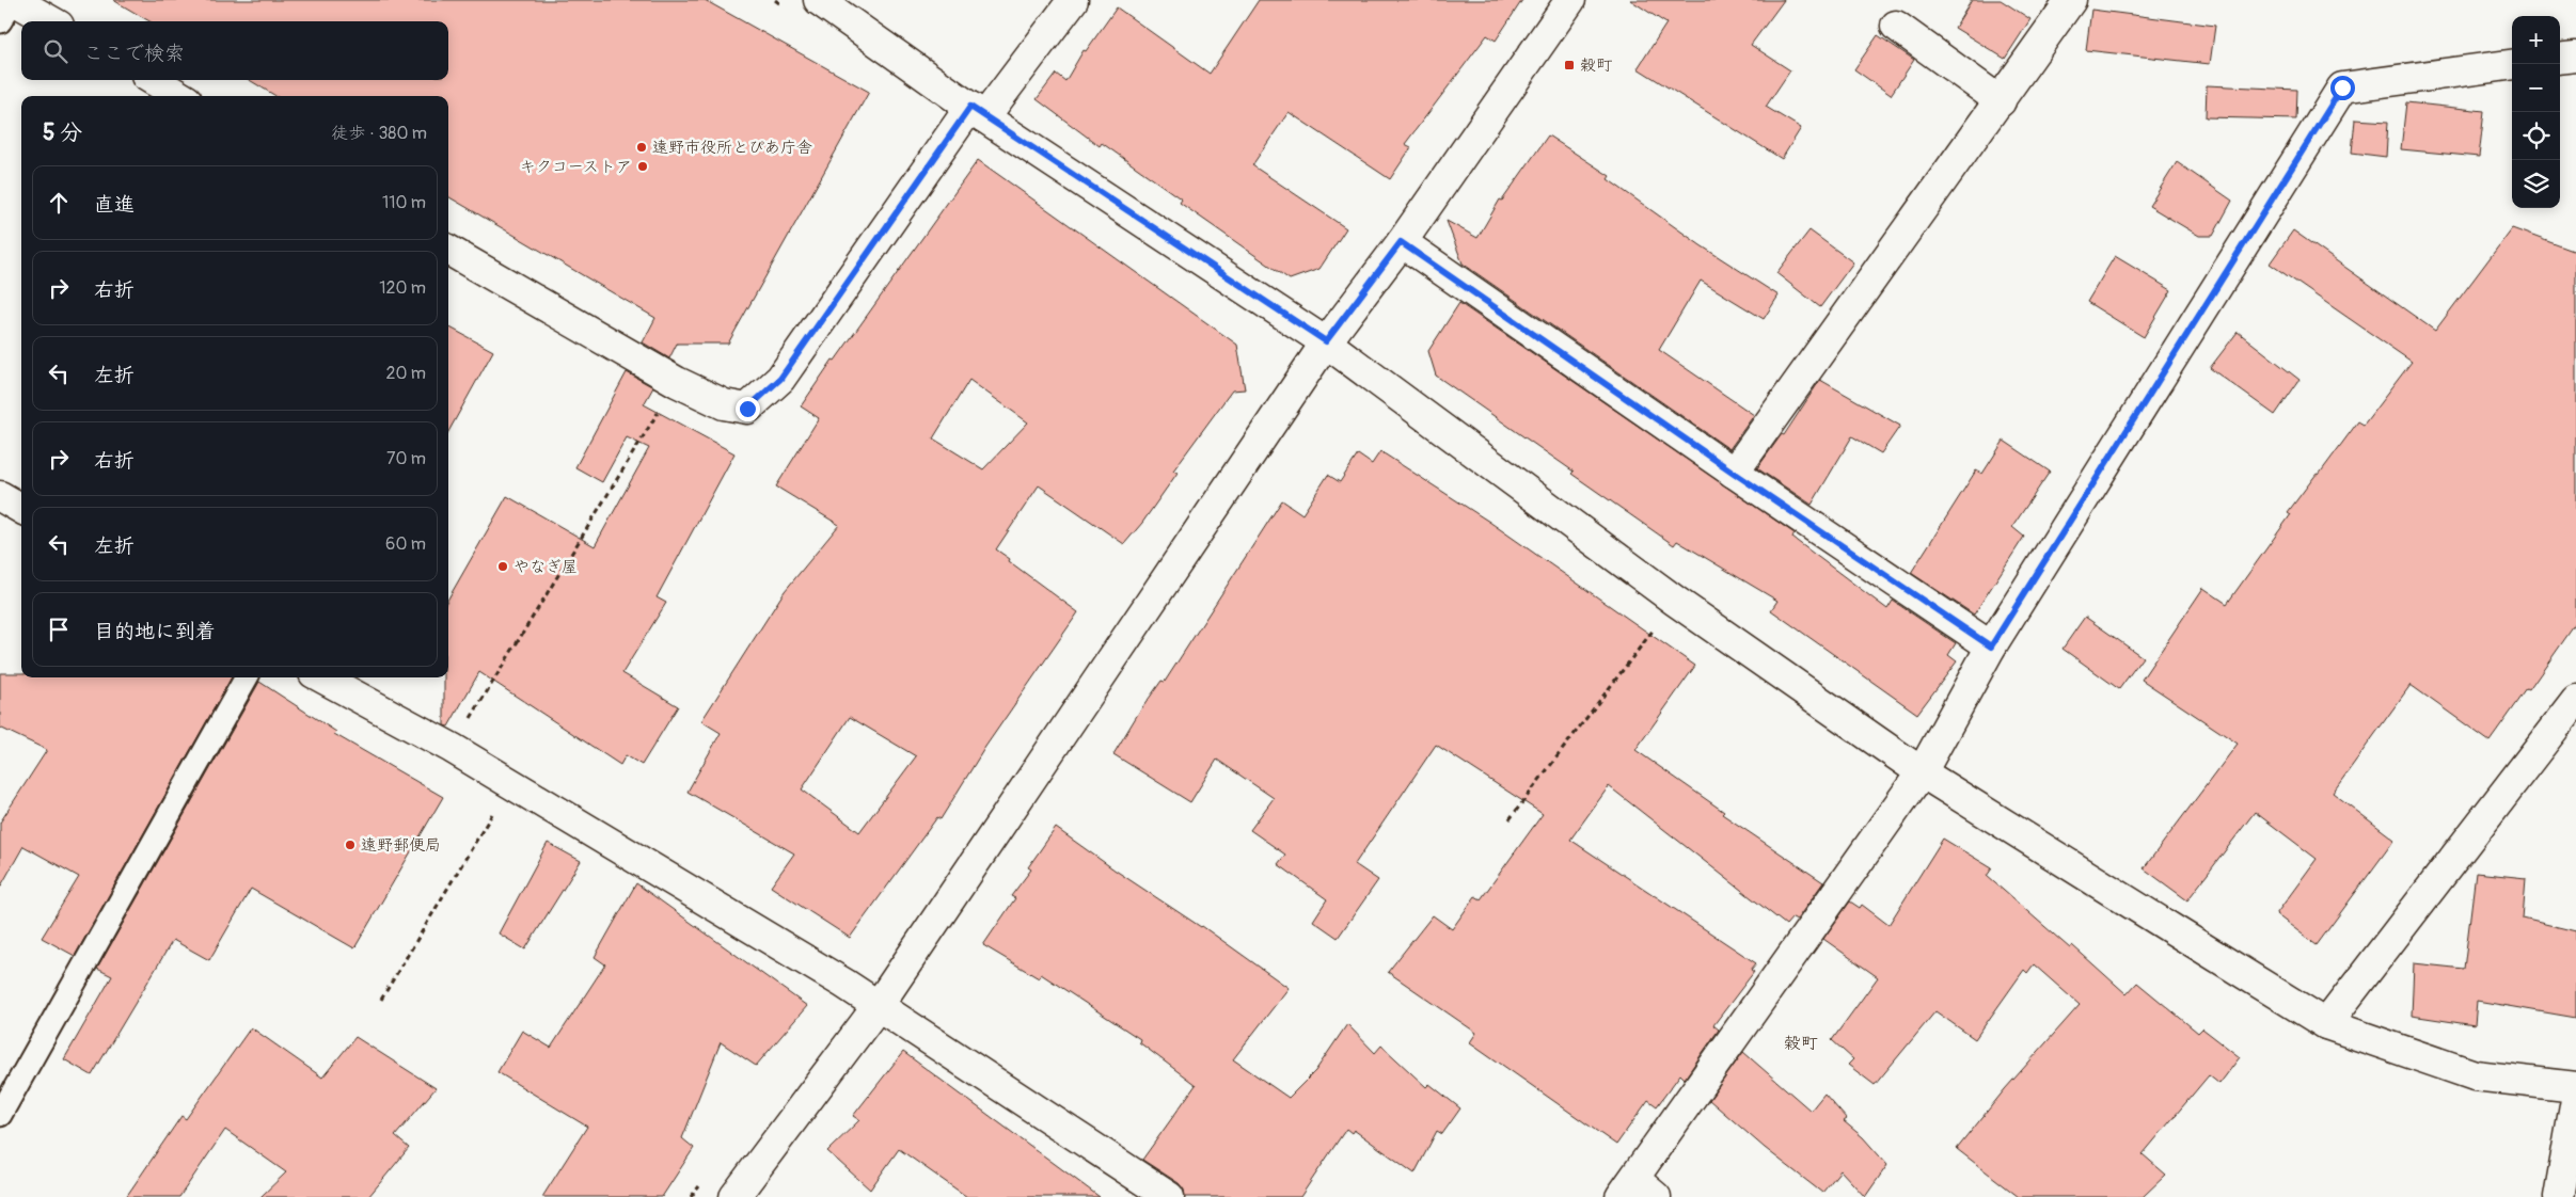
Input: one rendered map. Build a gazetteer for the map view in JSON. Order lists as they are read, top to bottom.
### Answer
{
  "districts": ["穀町"],
  "places": {
    "transit": ["穀町"],
    "other": [
      "遠野市役所とぴあ庁舎",
      "キクコーストア",
      "やなぎ屋",
      "遠野郵便局"
    ]
  },
  "page": {
    "map_buttons": ["+", "−"],
    "search": "ここで検索",
    "heading": ["5 分", "徒歩 · 380 m"],
    "list": [
      ["直進", "110 m"],
      ["右折", "120 m"],
      ["左折", "20 m"],
      ["右折", "70 m"],
      ["左折", "60 m"],
      "目的地に到着"
    ]
  }
}
